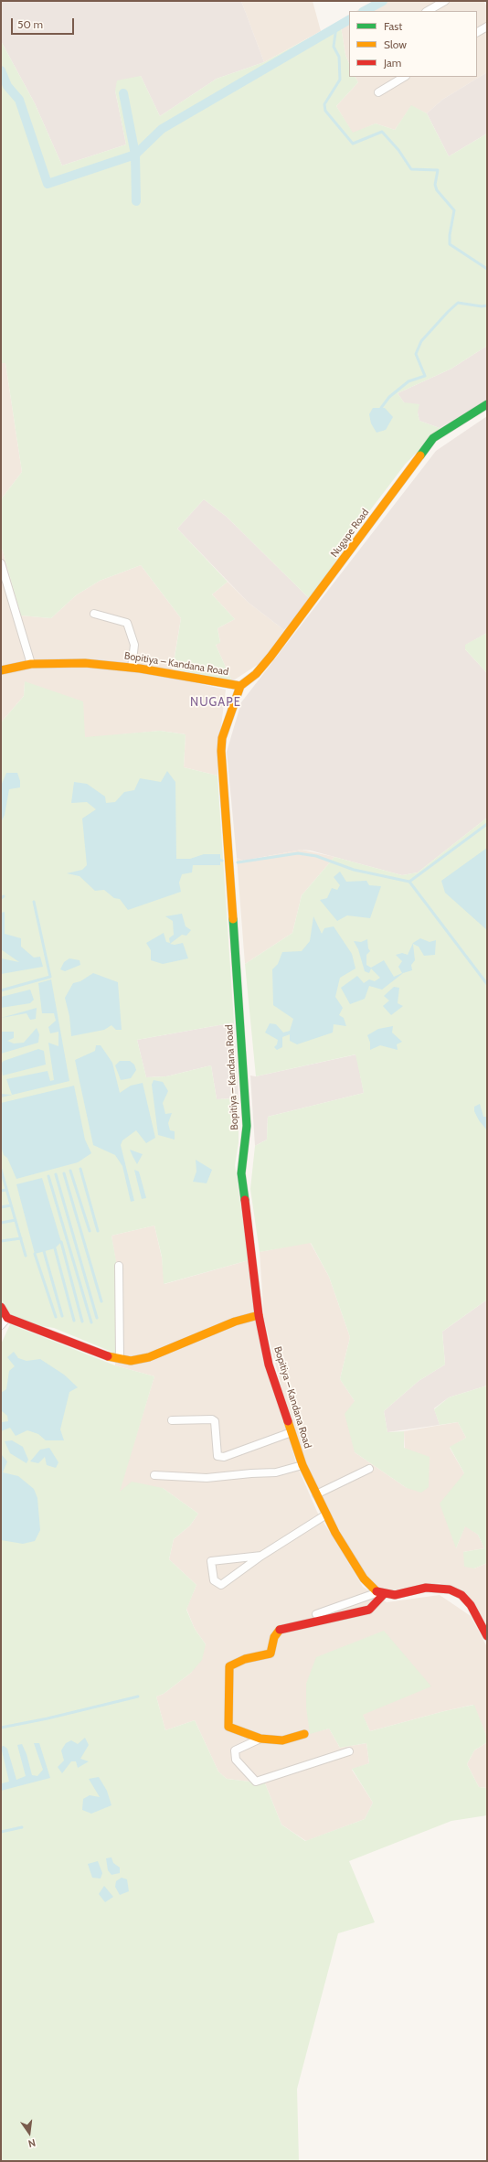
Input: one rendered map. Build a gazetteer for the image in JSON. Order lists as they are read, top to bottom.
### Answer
{
  "streets": {
    "main road": ["Nugape Road", "Bopitiya – Kandana Road"]
  },
  "crossings": [
    ["Nugape Road", "Bopitiya – Kandana Road"]
  ],
  "districts": ["NUGAPE"],
  "legend": ["Fast", "Slow", "Jam"],
  "scale_bar": "50 m",
  "north": "bottom"
}
